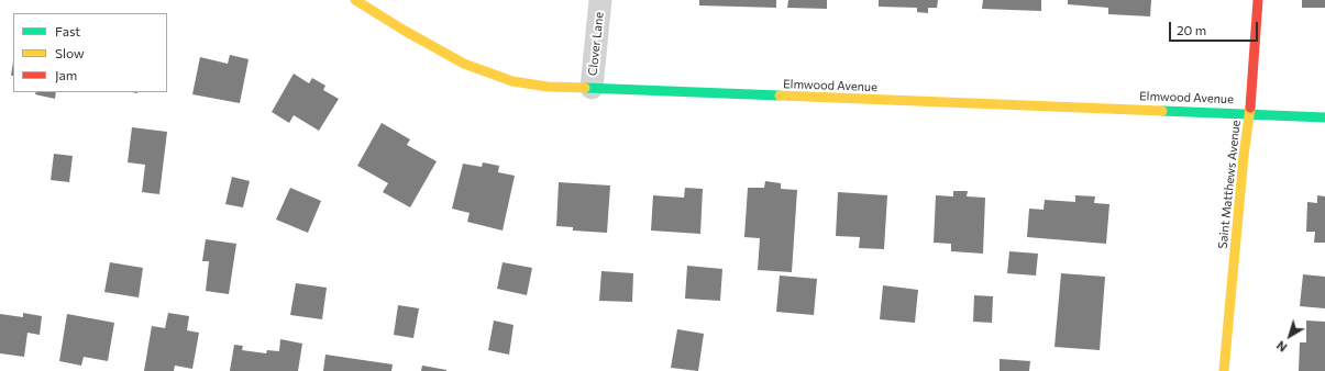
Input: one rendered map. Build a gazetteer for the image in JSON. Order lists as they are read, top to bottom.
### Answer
{
  "streets": {
    "street": ["Clover Lane", "Elmwood Avenue", "Saint Matthews Avenue"]
  },
  "crossings": [
    ["Clover Lane", "Elmwood Avenue"],
    ["Elmwood Avenue", "Saint Matthews Avenue"]
  ],
  "legend": ["Fast", "Slow", "Jam"],
  "scale_bar": "20 m",
  "north": "bottom left"
}
